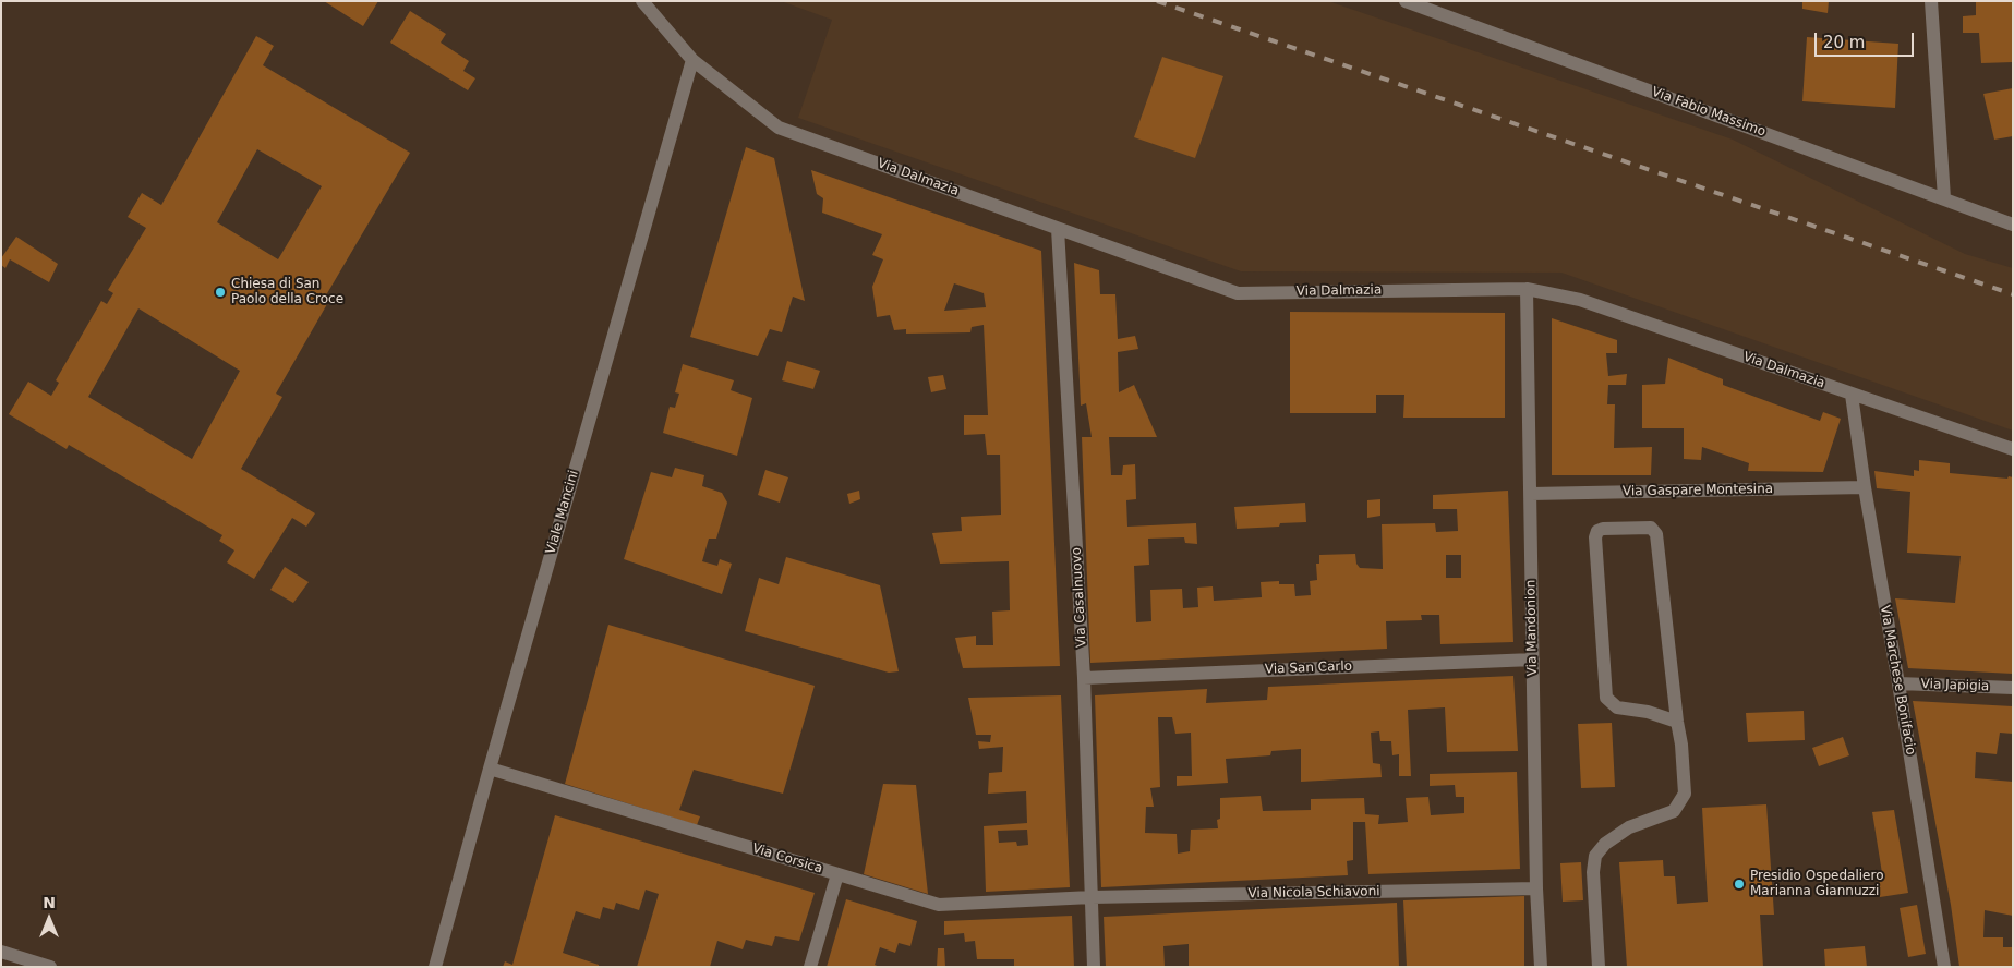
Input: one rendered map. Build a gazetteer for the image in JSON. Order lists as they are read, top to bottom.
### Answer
{
  "streets": {
    "street": [
      "Via Fabio Massimo",
      "Via Dalmazia",
      "Via Gaspare Montesina",
      "Viale Mancini",
      "Via Casalnuovo",
      "Via Mandonion",
      "Via San Carlo",
      "Via Marchese Bonifacio",
      "Via Japigia",
      "Via Corsica",
      "Via Nicola Schiavoni"
    ]
  },
  "crossings": [
    ["Via Dalmazia", "Viale Mancini"],
    ["Via Dalmazia", "Via Casalnuovo"],
    ["Via Dalmazia", "Via Mandonion"],
    ["Via Dalmazia", "Via Marchese Bonifacio"],
    ["Via Gaspare Montesina", "Via Mandonion"],
    ["Via Gaspare Montesina", "Via Marchese Bonifacio"],
    ["Viale Mancini", "Via Corsica"],
    ["Via Casalnuovo", "Via San Carlo"],
    ["Via Casalnuovo", "Via Corsica"],
    ["Via Casalnuovo", "Via Nicola Schiavoni"],
    ["Via Mandonion", "Via San Carlo"],
    ["Via Mandonion", "Via Nicola Schiavoni"],
    ["Via Marchese Bonifacio", "Via Japigia"],
    ["Via Corsica", "Via Nicola Schiavoni"]
  ],
  "places": ["Chiesa di San Paolo della Croce", "Presidio Ospedaliero Marianna Giannuzzi"],
  "scale_bar": "20 m",
  "north": "top"
}
